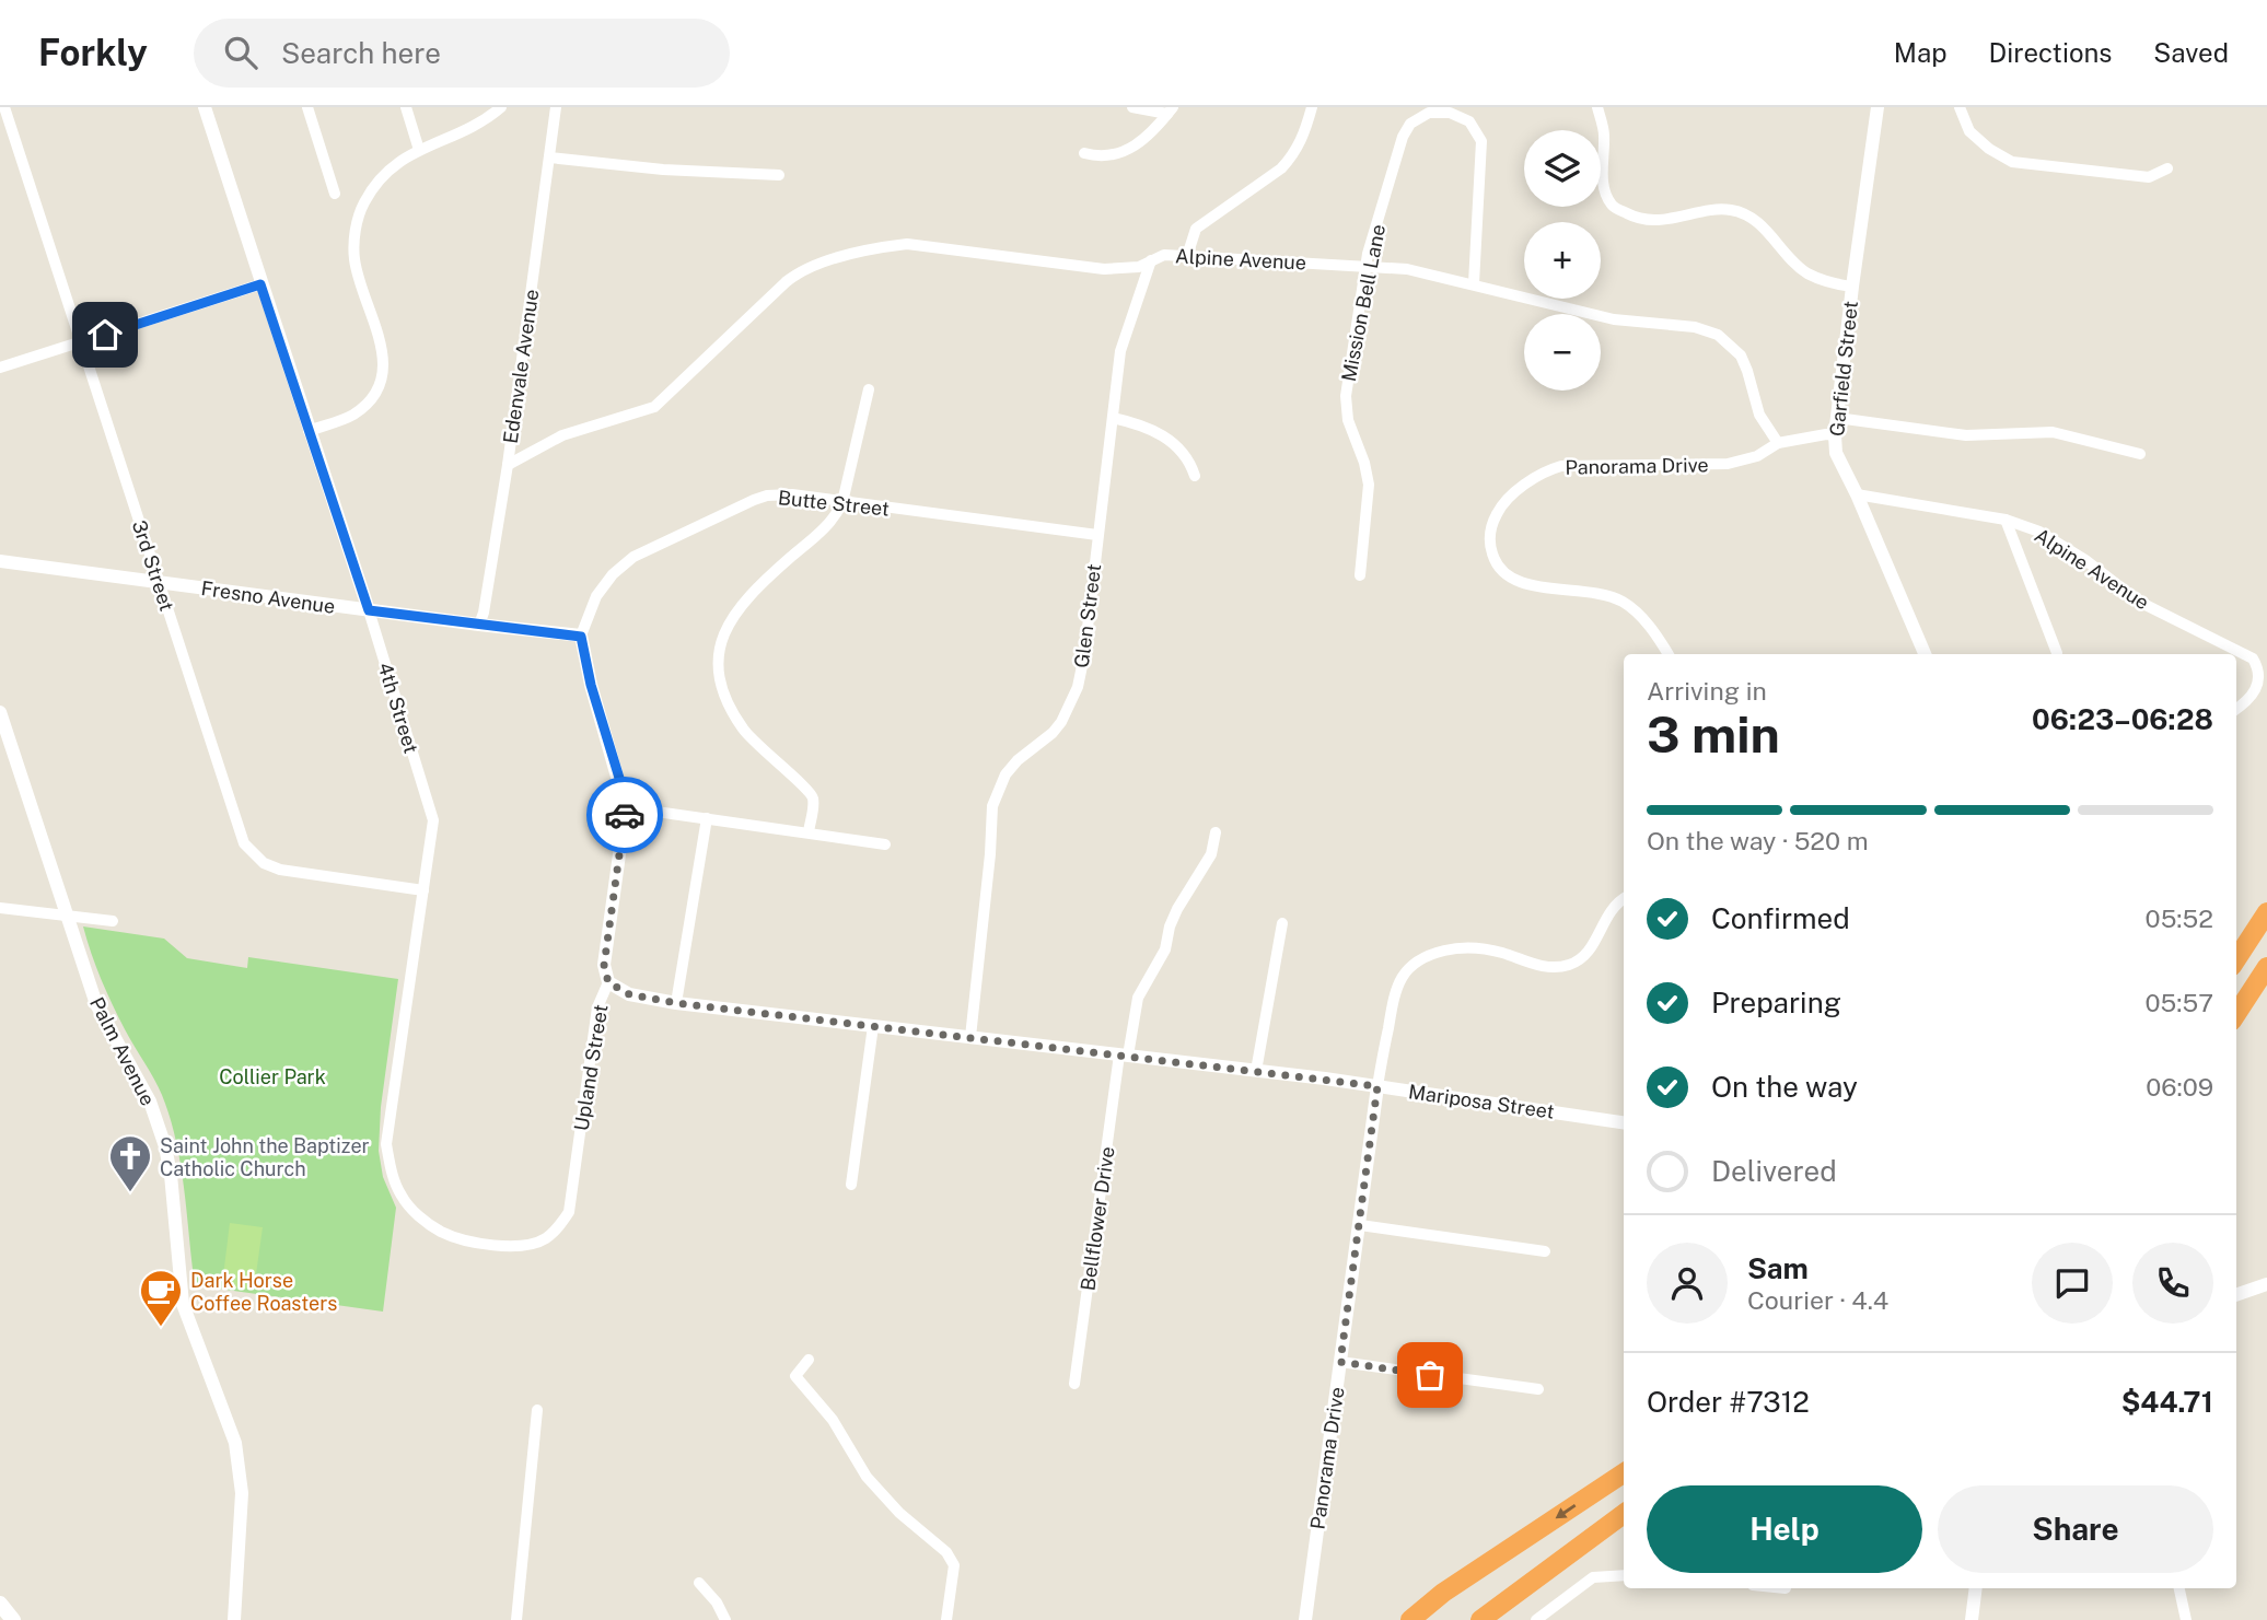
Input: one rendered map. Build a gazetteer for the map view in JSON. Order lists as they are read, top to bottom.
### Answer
{
  "streets": {
    "street": [
      "Alpine Avenue",
      "Mission Bell Lane",
      "Edenvale Avenue",
      "Garfield Street",
      "Panorama Drive",
      "Butte Street",
      "3rd Street",
      "Fresno Avenue",
      "Glen Street",
      "4th Street",
      "Palm Avenue",
      "Upland Street",
      "Mariposa Street",
      "Bellflower Drive"
    ]
  },
  "crossings": [
    ["Alpine Avenue", "Mission Bell Lane"],
    ["Alpine Avenue", "Edenvale Avenue"],
    ["Alpine Avenue", "Garfield Street"],
    ["Alpine Avenue", "Panorama Drive"],
    ["Alpine Avenue", "Glen Street"],
    ["Edenvale Avenue", "Fresno Avenue"],
    ["Panorama Drive", "Mariposa Street"],
    ["Butte Street", "Fresno Avenue"],
    ["Butte Street", "Glen Street"],
    ["Butte Street", "Upland Street"],
    ["3rd Street", "Fresno Avenue"],
    ["3rd Street", "4th Street"],
    ["Fresno Avenue", "4th Street"],
    ["Fresno Avenue", "Upland Street"],
    ["Glen Street", "Mariposa Street"],
    ["4th Street", "Upland Street"],
    ["Upland Street", "Mariposa Street"],
    ["Mariposa Street", "Bellflower Drive"]
  ],
  "parks": ["Collier Park"],
  "places": {
    "church": ["Saint John the Baptizer Catholic Church"],
    "cafe": ["Dark Horse Coffee Roasters"]
  },
  "page": {
    "header": "Forkly",
    "search": "Search here",
    "nav": ["Map", "Directions", "Saved"],
    "map_buttons": ["+", "−"],
    "heading": ["3 min", "Arriving in", "06:23–06:28"],
    "panel": [
      "Sam",
      "Courier · 4.4",
      "Order #7312",
      "$44.71"
    ],
    "bar": "On the way · 520 m",
    "list": [
      ["Confirmed", "05:52"],
      ["Preparing", "05:57"],
      ["On the way", "06:09"],
      "Delivered"
    ],
    "buttons": ["Help", "Share"]
  }
}
